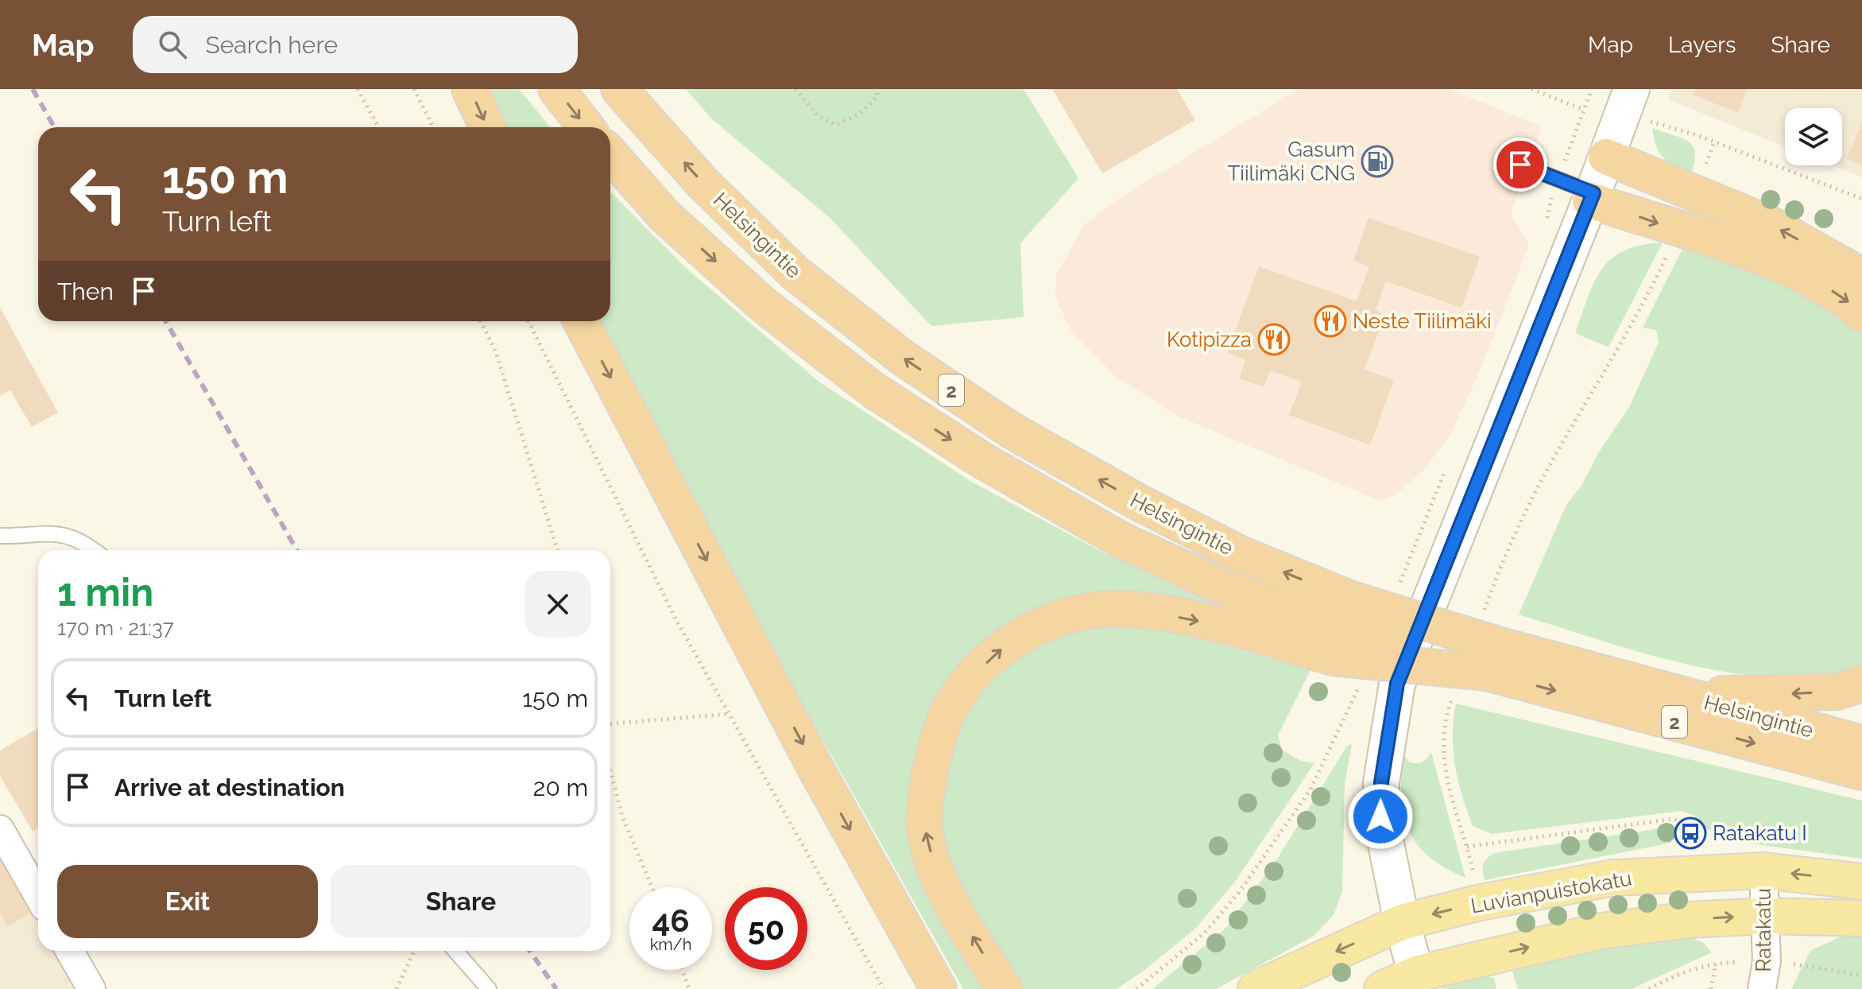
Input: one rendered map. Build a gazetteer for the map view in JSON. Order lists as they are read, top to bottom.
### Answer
{
  "streets": {
    "highway": ["Helsingintie", "2"],
    "main road": ["Luvianpuistokatu"],
    "street": ["Ratakatu"]
  },
  "crossings": [
    ["Luvianpuistokatu", "Ratakatu"]
  ],
  "places": {
    "fuel station": ["Gasum Tiilimäki CNG"],
    "restaurant": ["Neste Tiilimäki", "Kotipizza"],
    "bus stop": ["Ratakatu I"]
  },
  "page": {
    "header": "Map",
    "search": "Search here",
    "nav": ["Map", "Layers", "Share"],
    "turn": ["150 m", "Turn left"],
    "then": "Then",
    "heading": ["1 min", "170 m · 21:37"],
    "list": [
      {
        "name": "Turn left",
        "value": "150 m"
      },
      {
        "name": "Arrive at destination",
        "value": "20 m"
      }
    ],
    "buttons": ["Exit", "Share"],
    "speed": "46 km/h",
    "limit": "50"
  }
}
